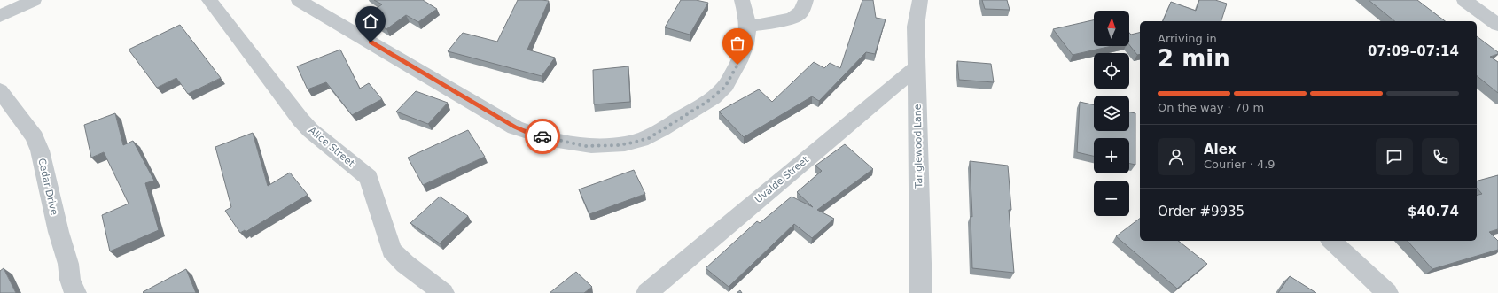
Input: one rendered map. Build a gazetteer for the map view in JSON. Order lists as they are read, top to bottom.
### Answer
{
  "streets": {
    "street": [
      "Tanglewood Lane",
      "Alice Street",
      "Uvalde Street",
      "Cedar Drive"
    ]
  },
  "crossings": [
    ["Tanglewood Lane", "Uvalde Street"]
  ],
  "north": "top",
  "page": {
    "map_buttons": ["+", "−"],
    "heading": ["2 min", "Arriving in", "07:09–07:14"],
    "panel": [
      "Alex",
      "Courier · 4.9",
      "Order #9935",
      "$40.74"
    ],
    "bar": "On the way · 70 m"
  }
}
